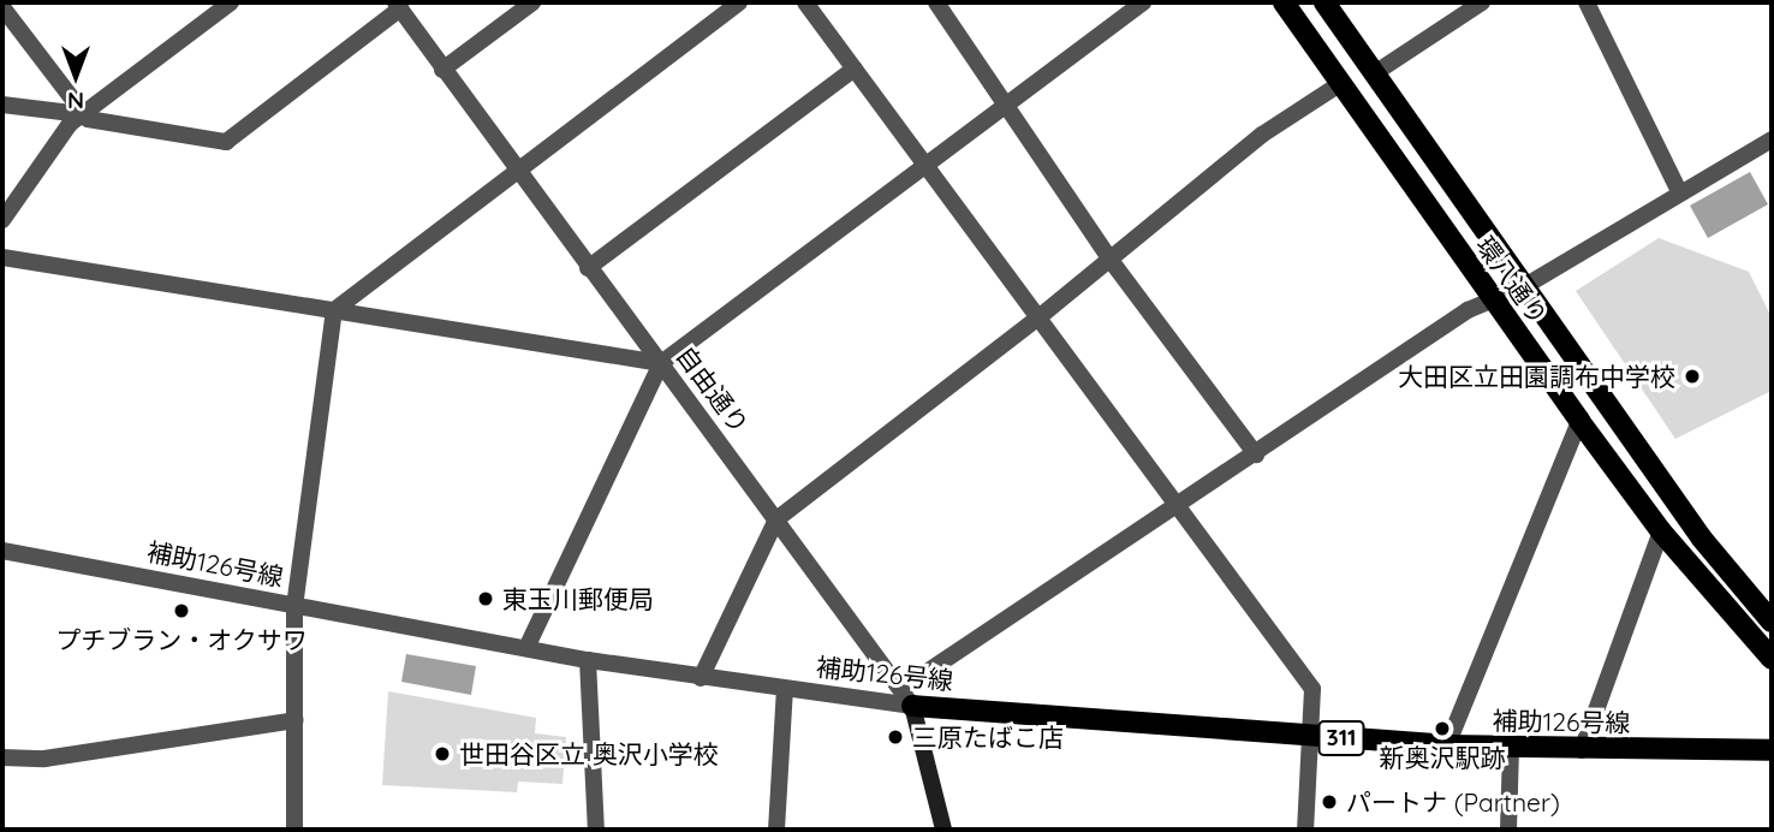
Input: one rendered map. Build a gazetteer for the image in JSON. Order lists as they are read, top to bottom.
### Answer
{
  "streets": {
    "main road": [
      "環八通り",
      "自由通り",
      "補助126号線",
      "311"
    ]
  },
  "crossings": [
    ["自由通り", "補助126号線"]
  ],
  "places": [
    "大田区立田園調布中学校",
    "東玉川郵便局",
    "プチブラン・オクサワ",
    "新奥沢駅跡",
    "三原たばこ店",
    "世田谷区立 奥沢小学校",
    "パートナ (Partner)"
  ],
  "north": "bottom"
}
